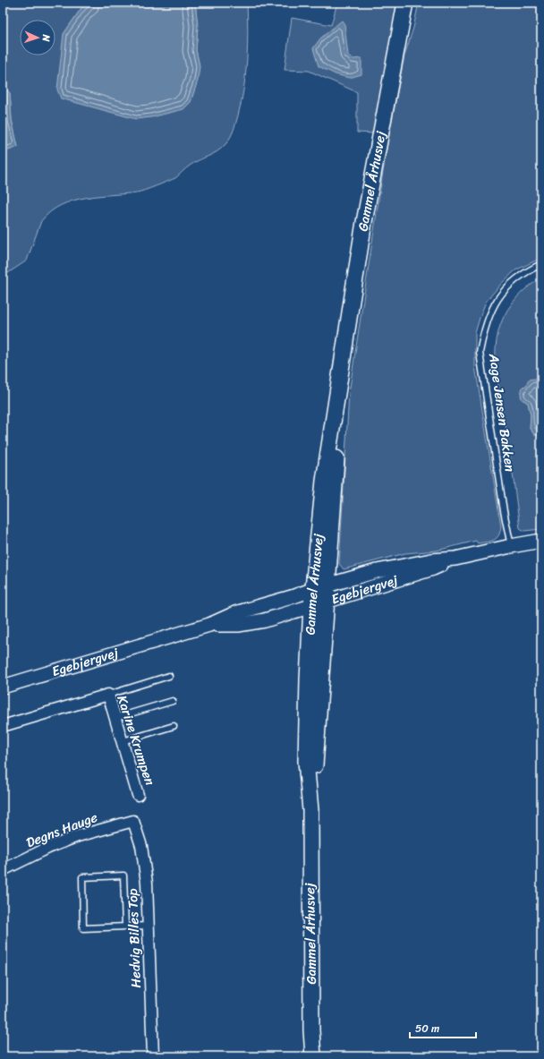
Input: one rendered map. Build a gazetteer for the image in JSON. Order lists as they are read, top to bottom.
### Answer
{
  "streets": {
    "main road": ["Gammel Århusvej"],
    "street": [
      "Egebjergvej",
      "Karine Krumpen",
      "Degns Hauge",
      "Hedvig Billes Top"
    ],
    "lane": ["Aage Jensen Bakken"]
  },
  "crossings": [
    ["Gammel Århusvej", "Egebjergvej"],
    ["Aage Jensen Bakken", "Egebjergvej"],
    ["Degns Hauge", "Hedvig Billes Top"]
  ],
  "scale_bar": "50 m",
  "north": "right"
}
